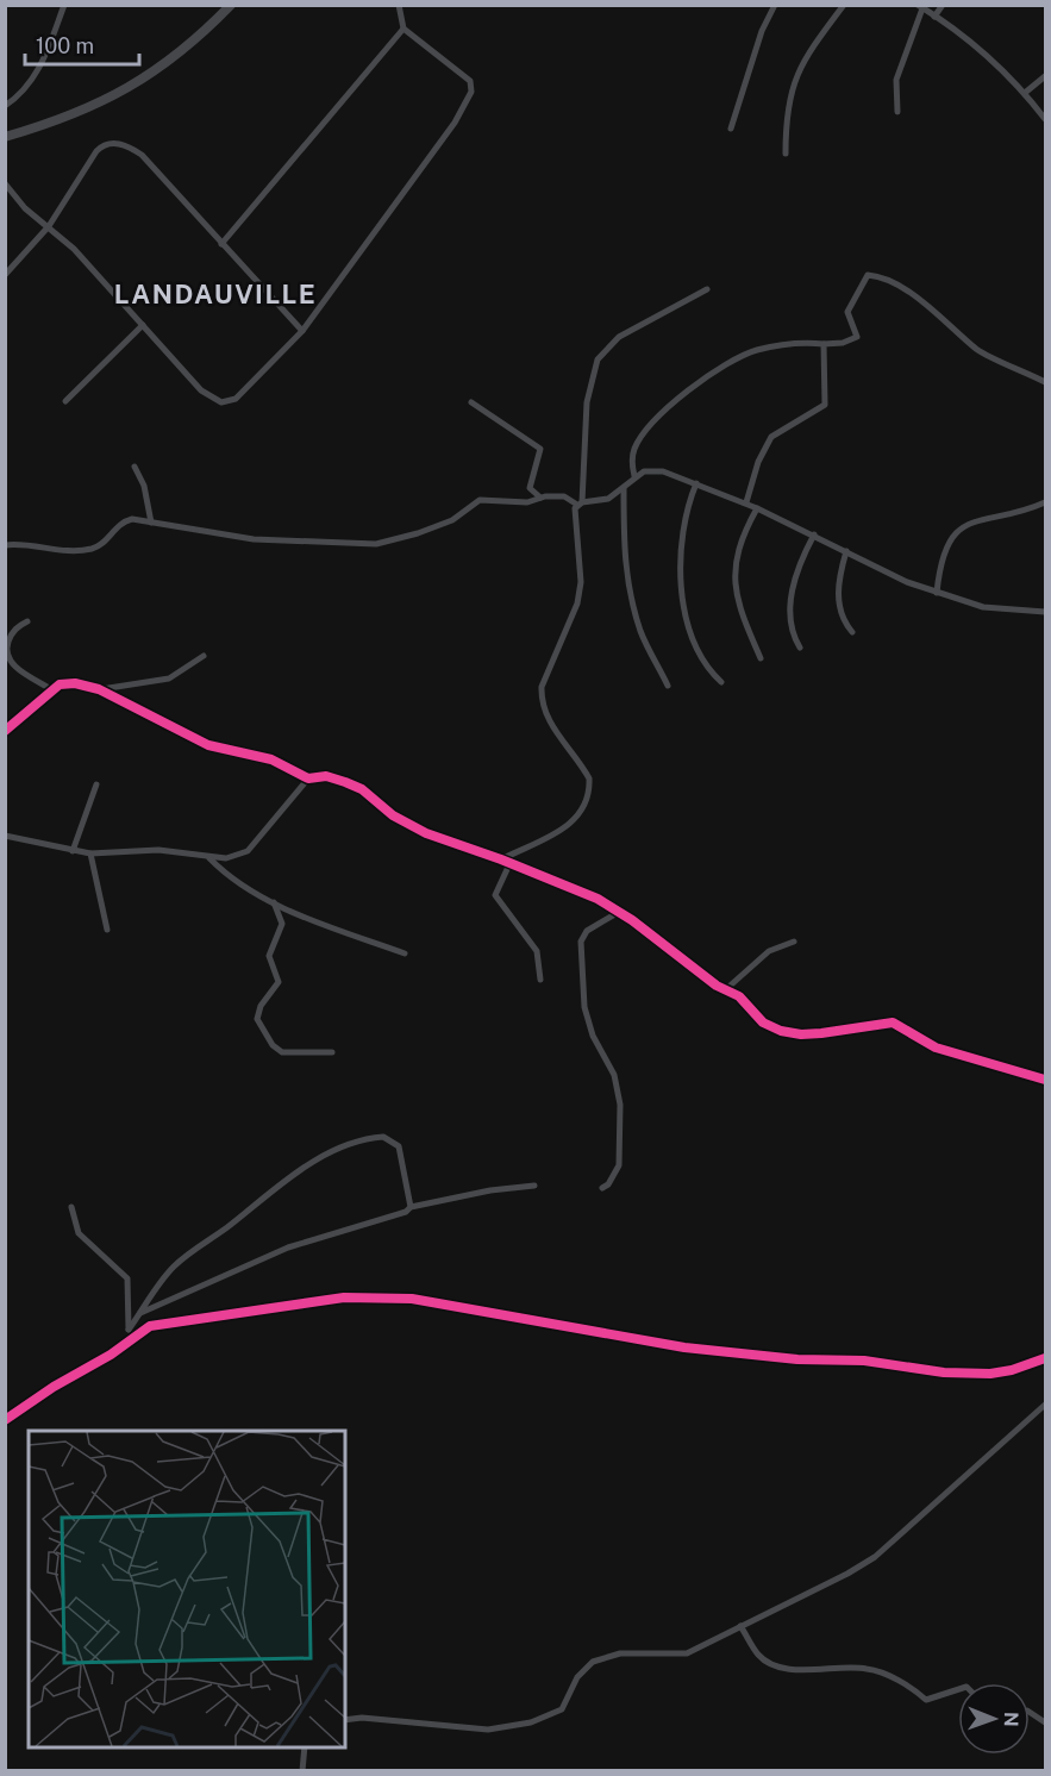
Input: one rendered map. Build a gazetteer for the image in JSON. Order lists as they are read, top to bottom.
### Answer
{
  "districts": ["LANDAUVILLE"],
  "scale_bar": "100 m",
  "north": "right"
}
